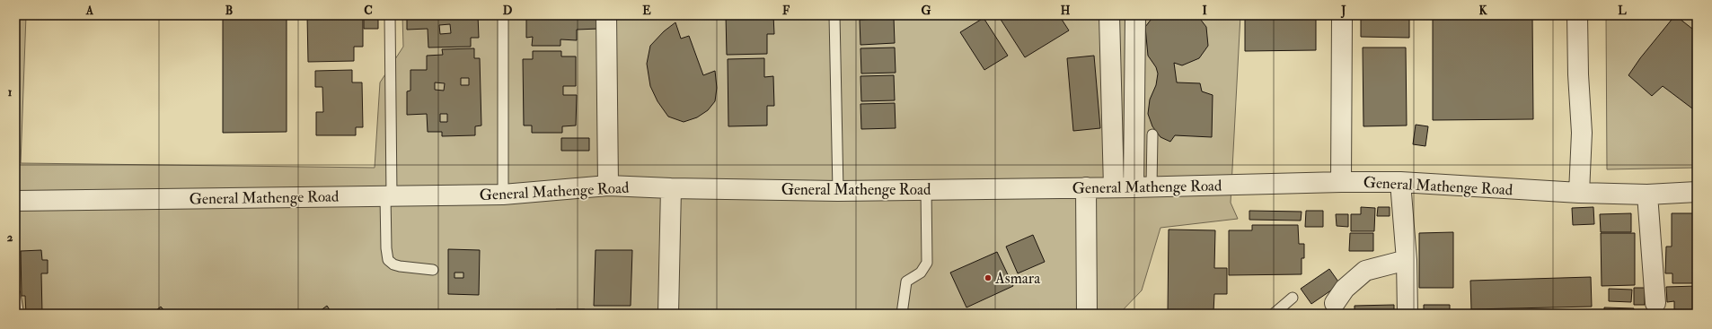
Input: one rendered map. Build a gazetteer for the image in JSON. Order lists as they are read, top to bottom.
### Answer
{
  "streets": {
    "street": ["General Mathenge Road"]
  },
  "places": ["Asmara"],
  "grid": {
    "columns": [
      "A",
      "B",
      "C",
      "D",
      "E",
      "F",
      "G",
      "H",
      "I",
      "J",
      "K",
      "L"
    ],
    "rows": ["1", "2"]
  }
}
